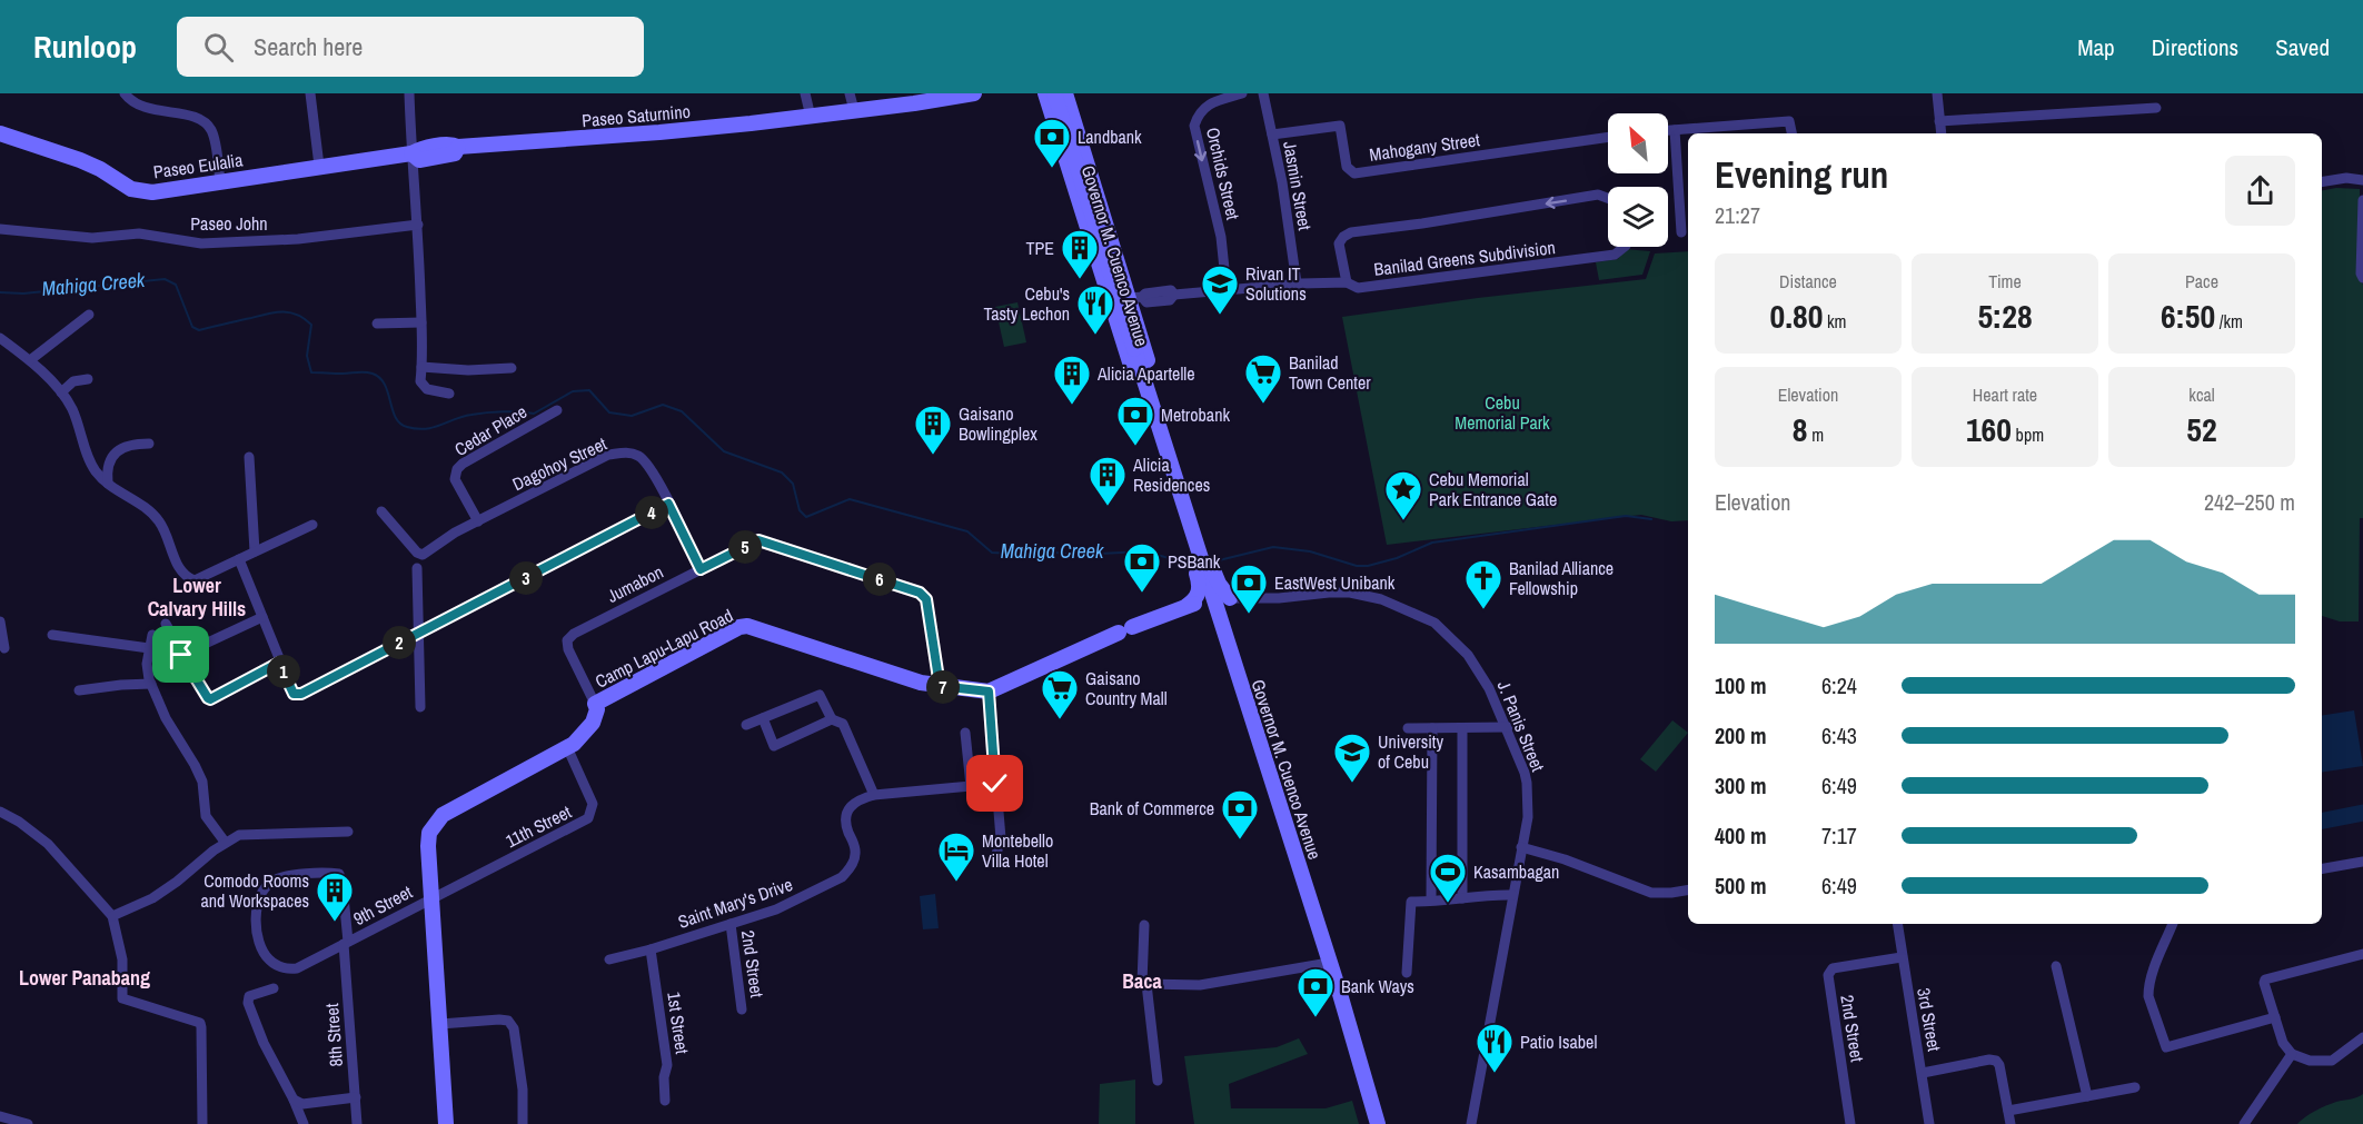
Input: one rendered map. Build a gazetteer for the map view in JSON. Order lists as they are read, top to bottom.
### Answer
{
  "streets": {
    "street": [
      "Paseo Saturnino",
      "Mahogany Street",
      "Paseo Eulalia",
      "Orchids Street",
      "Jasmin Street",
      "Paseo John",
      "Governor M. Cuenco Avenue",
      "Banilad Greens Subdivision",
      "Cedar Place",
      "Dagohoy Street",
      "Jumabon",
      "Camp Lapu-Lapu Road",
      "J. Panis Street",
      "11th Street",
      "Saint Mary's Drive",
      "9th Street",
      "2nd Street",
      "3rd Street",
      "1st Street",
      "8th Street"
    ]
  },
  "crossings": [
    ["Paseo Saturnino", "Paseo Eulalia"],
    ["Mahogany Street", "Jasmin Street"],
    ["Governor M. Cuenco Avenue", "J. Panis Street"],
    ["Cedar Place", "Dagohoy Street"],
    ["Dagohoy Street", "Jumabon"],
    ["Jumabon", "Camp Lapu-Lapu Road"],
    ["Camp Lapu-Lapu Road", "11th Street"],
    ["Camp Lapu-Lapu Road", "9th Street"],
    ["11th Street", "9th Street"],
    ["Saint Mary's Drive", "2nd Street"],
    ["Saint Mary's Drive", "1st Street"],
    ["9th Street", "8th Street"],
    ["2nd Street", "3rd Street"]
  ],
  "one_way": ["Orchids Street"],
  "districts": ["Lower Calvary Hills", "Lower Panabang", "Baca"],
  "water": ["Mahiga Creek"],
  "parks": ["Cebu Memorial Park"],
  "places": {
    "bank": [
      "Landbank",
      "Metrobank",
      "PSBank",
      "EastWest Unibank",
      "Bank of Commerce",
      "Bank Ways"
    ],
    "building": [
      "TPE",
      "Alicia Apartelle",
      "Gaisano Bowlingplex",
      "Alicia Residences",
      "Comodo Rooms and Workspaces"
    ],
    "school or university": ["Rivan IT Solutions", "University of Cebu"],
    "restaurant": ["Cebu's Tasty Lechon", "Patio Isabel"],
    "supermarket": ["Banilad Town Center", "Gaisano Country Mall"],
    "place": ["Cebu Memorial Park Entrance Gate"],
    "church": ["Banilad Alliance Fellowship"],
    "hotel": ["Montebello Villa Hotel"],
    "sports": ["Kasambagan"]
  },
  "north": "top left",
  "page": {
    "header": "Runloop",
    "search": "Search here",
    "nav": ["Map", "Directions", "Saved"],
    "heading": ["Evening run", "21:27"],
    "stats": [
      ["Distance", "0.80 km"],
      ["Time", "5:28"],
      ["Pace", "6:50 /km"],
      ["Elevation", "8 m"],
      ["Heart rate", "160 bpm"],
      ["kcal", "52"]
    ],
    "chart": ["Elevation", "242–250 m"],
    "pins": [
      "4",
      "5",
      "3",
      "6",
      "2",
      "1",
      "7"
    ],
    "list": [
      {
        "name": "100 m",
        "note": "6:24"
      },
      {
        "name": "200 m",
        "note": "6:43"
      },
      {
        "name": "300 m",
        "note": "6:49"
      },
      {
        "name": "400 m",
        "note": "7:17"
      },
      {
        "name": "500 m",
        "note": "6:49"
      }
    ]
  }
}
